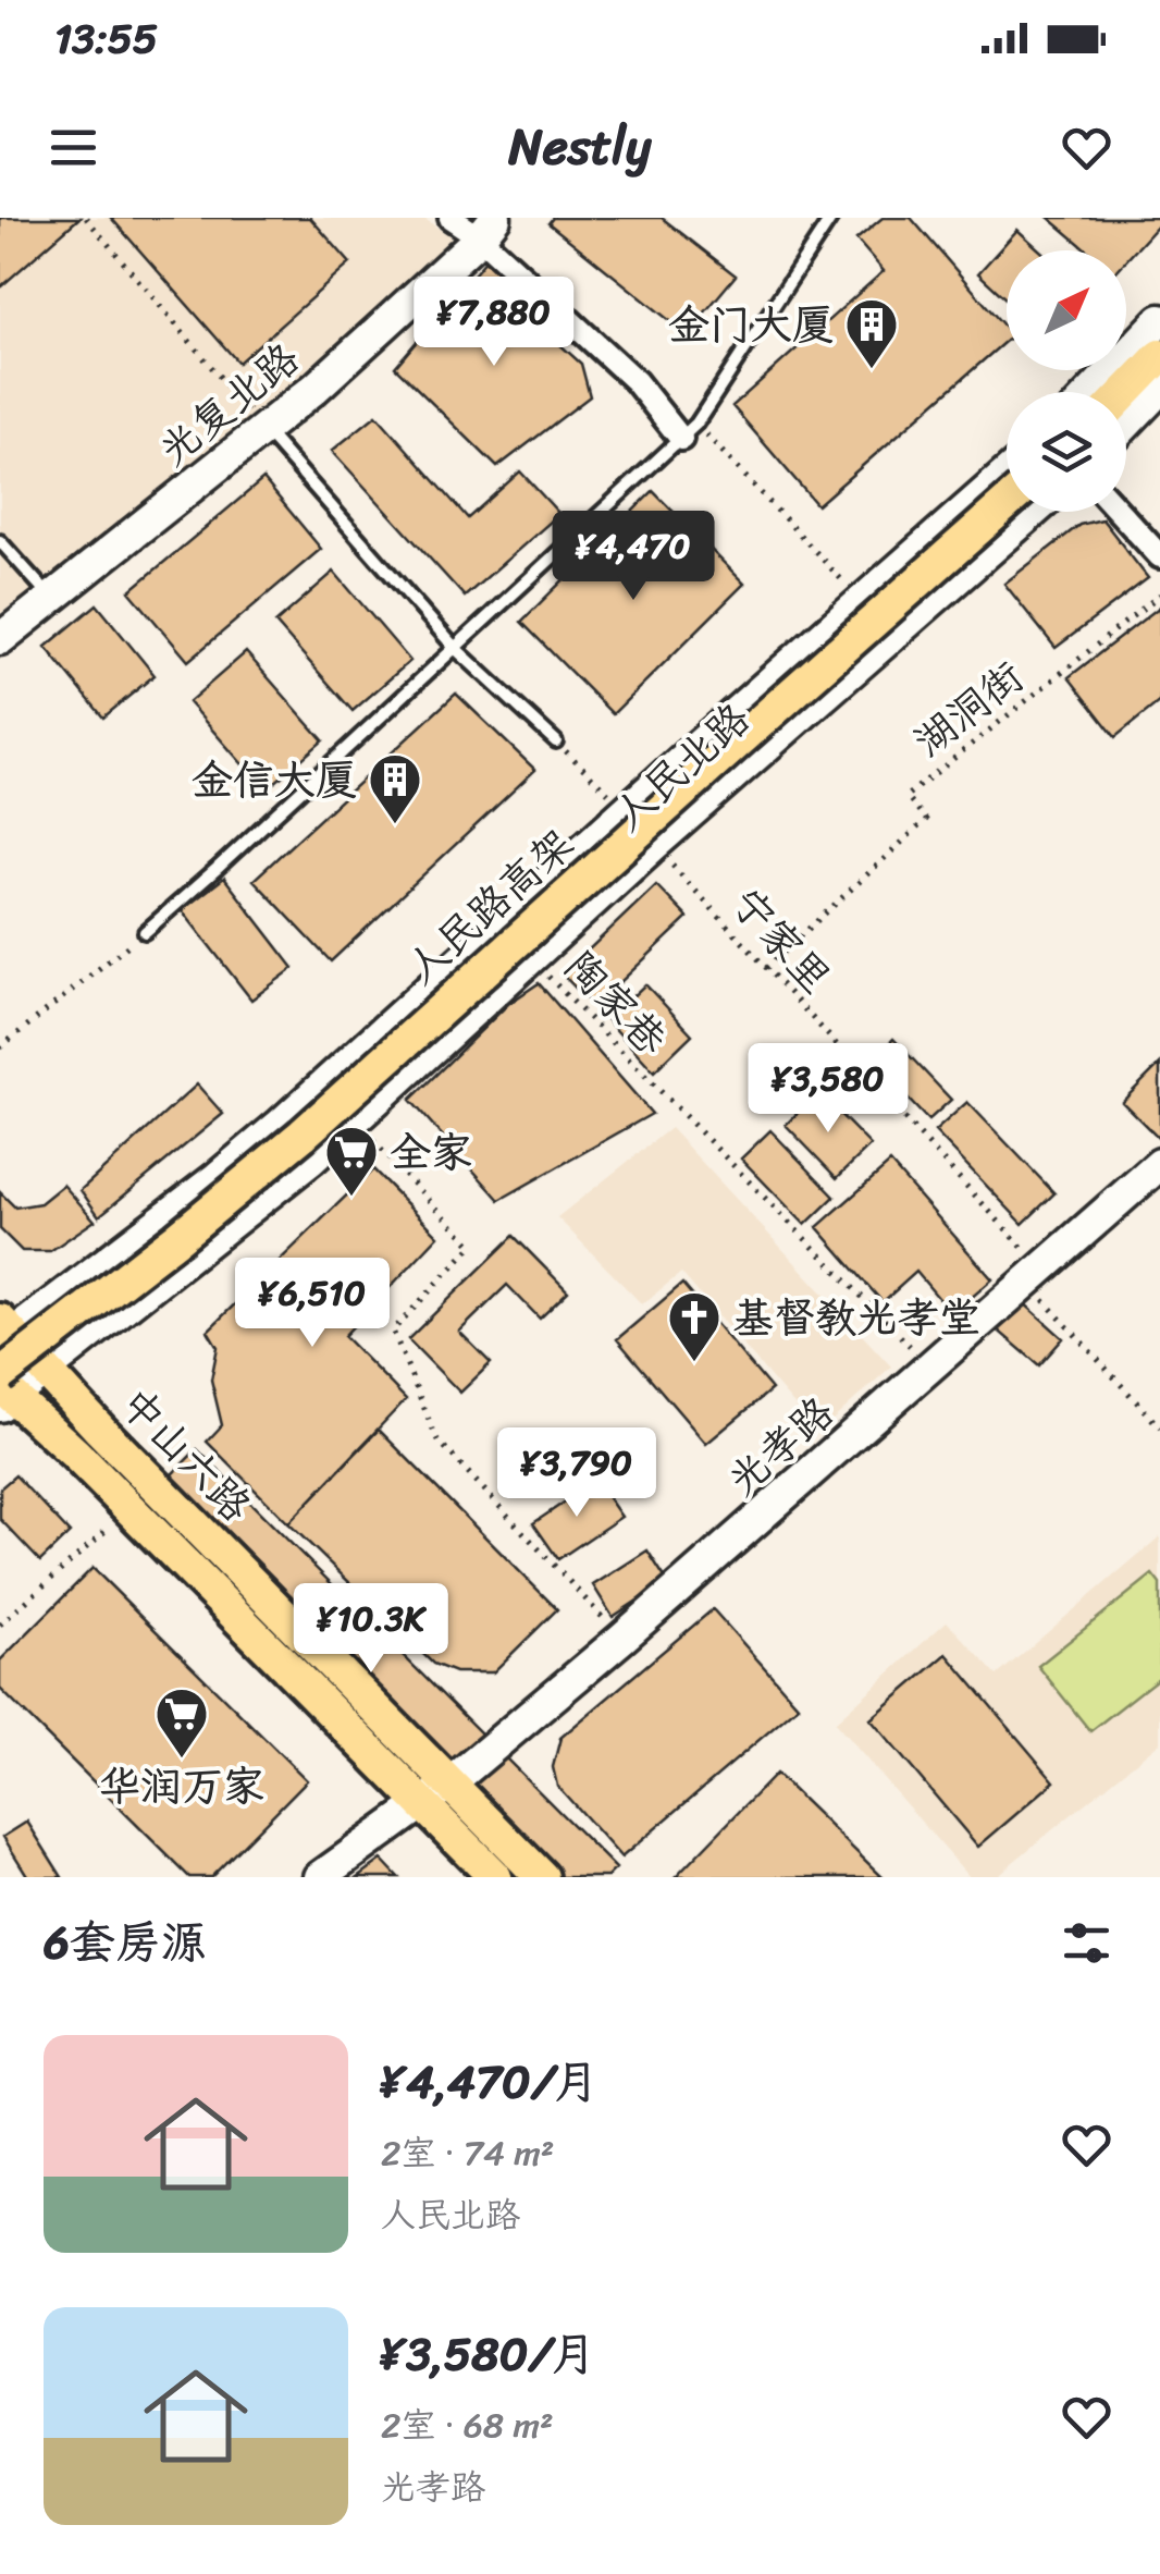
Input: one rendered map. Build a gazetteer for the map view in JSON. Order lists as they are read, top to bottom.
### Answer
{
  "streets": {
    "main road": [
      "光复北路",
      "人民北路",
      "人民路高架",
      "光孝路",
      "中山六路"
    ],
    "path": ["湖洞街", "宁家里", "陶家巷"]
  },
  "crossings": [
    ["湖洞街", "宁家里"],
    ["人民北路", "人民路高架"],
    ["人民北路", "宁家里"],
    ["人民北路", "陶家巷"],
    ["人民北路", "中山六路"],
    ["人民路高架", "中山六路"],
    ["宁家里", "光孝路"],
    ["陶家巷", "光孝路"],
    ["光孝路", "中山六路"]
  ],
  "places": {
    "building": ["金门大厦", "金信大厦"],
    "supermarket": ["全家", "华润万家"],
    "church": ["基督教光孝堂"]
  },
  "north": "top right",
  "page": {
    "status": "13:55",
    "header": "Nestly",
    "price": [
      "¥7,880",
      "¥4,470",
      "¥3,580",
      "¥6,510",
      "¥3,790",
      "¥10.3K"
    ],
    "heading": "6套房源",
    "list": [
      {
        "name": "¥4,470/月",
        "note": "2室 · 74 m² · 人民北路"
      },
      {
        "name": "¥3,580/月",
        "note": "2室 · 68 m² · 光孝路"
      }
    ]
  }
}
